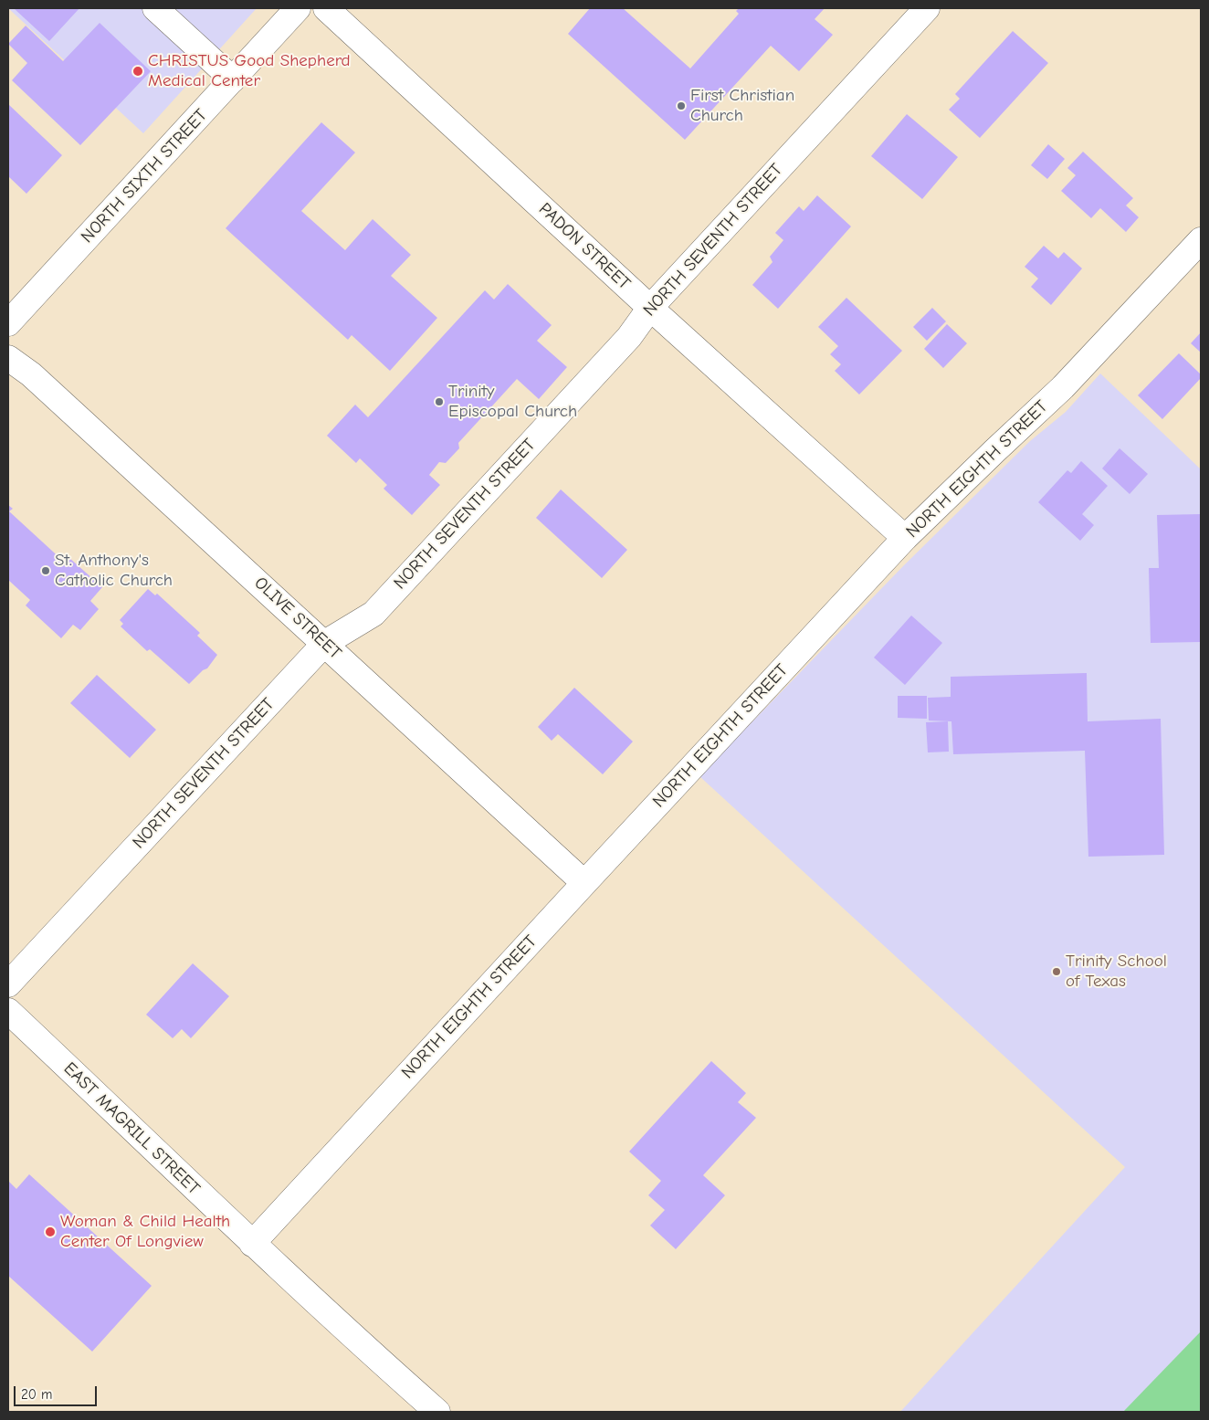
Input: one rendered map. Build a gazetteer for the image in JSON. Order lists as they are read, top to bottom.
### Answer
{
  "streets": {
    "street": [
      "NORTH SIXTH STREET",
      "NORTH SEVENTH STREET",
      "PADON STREET",
      "NORTH EIGHTH STREET",
      "OLIVE STREET",
      "EAST MAGRILL STREET"
    ]
  },
  "crossings": [
    ["NORTH SEVENTH STREET", "PADON STREET"],
    ["NORTH SEVENTH STREET", "OLIVE STREET"],
    ["PADON STREET", "NORTH EIGHTH STREET"],
    ["NORTH EIGHTH STREET", "OLIVE STREET"],
    ["NORTH EIGHTH STREET", "EAST MAGRILL STREET"]
  ],
  "places": [
    "CHRISTUS Good Shepherd Medical Center",
    "First Christian Church",
    "Trinity Episcopal Church",
    "St. Anthony's Catholic Church",
    "Trinity School of Texas",
    "Woman & Child Health Center Of Longview"
  ],
  "scale_bar": "20 m"
}
